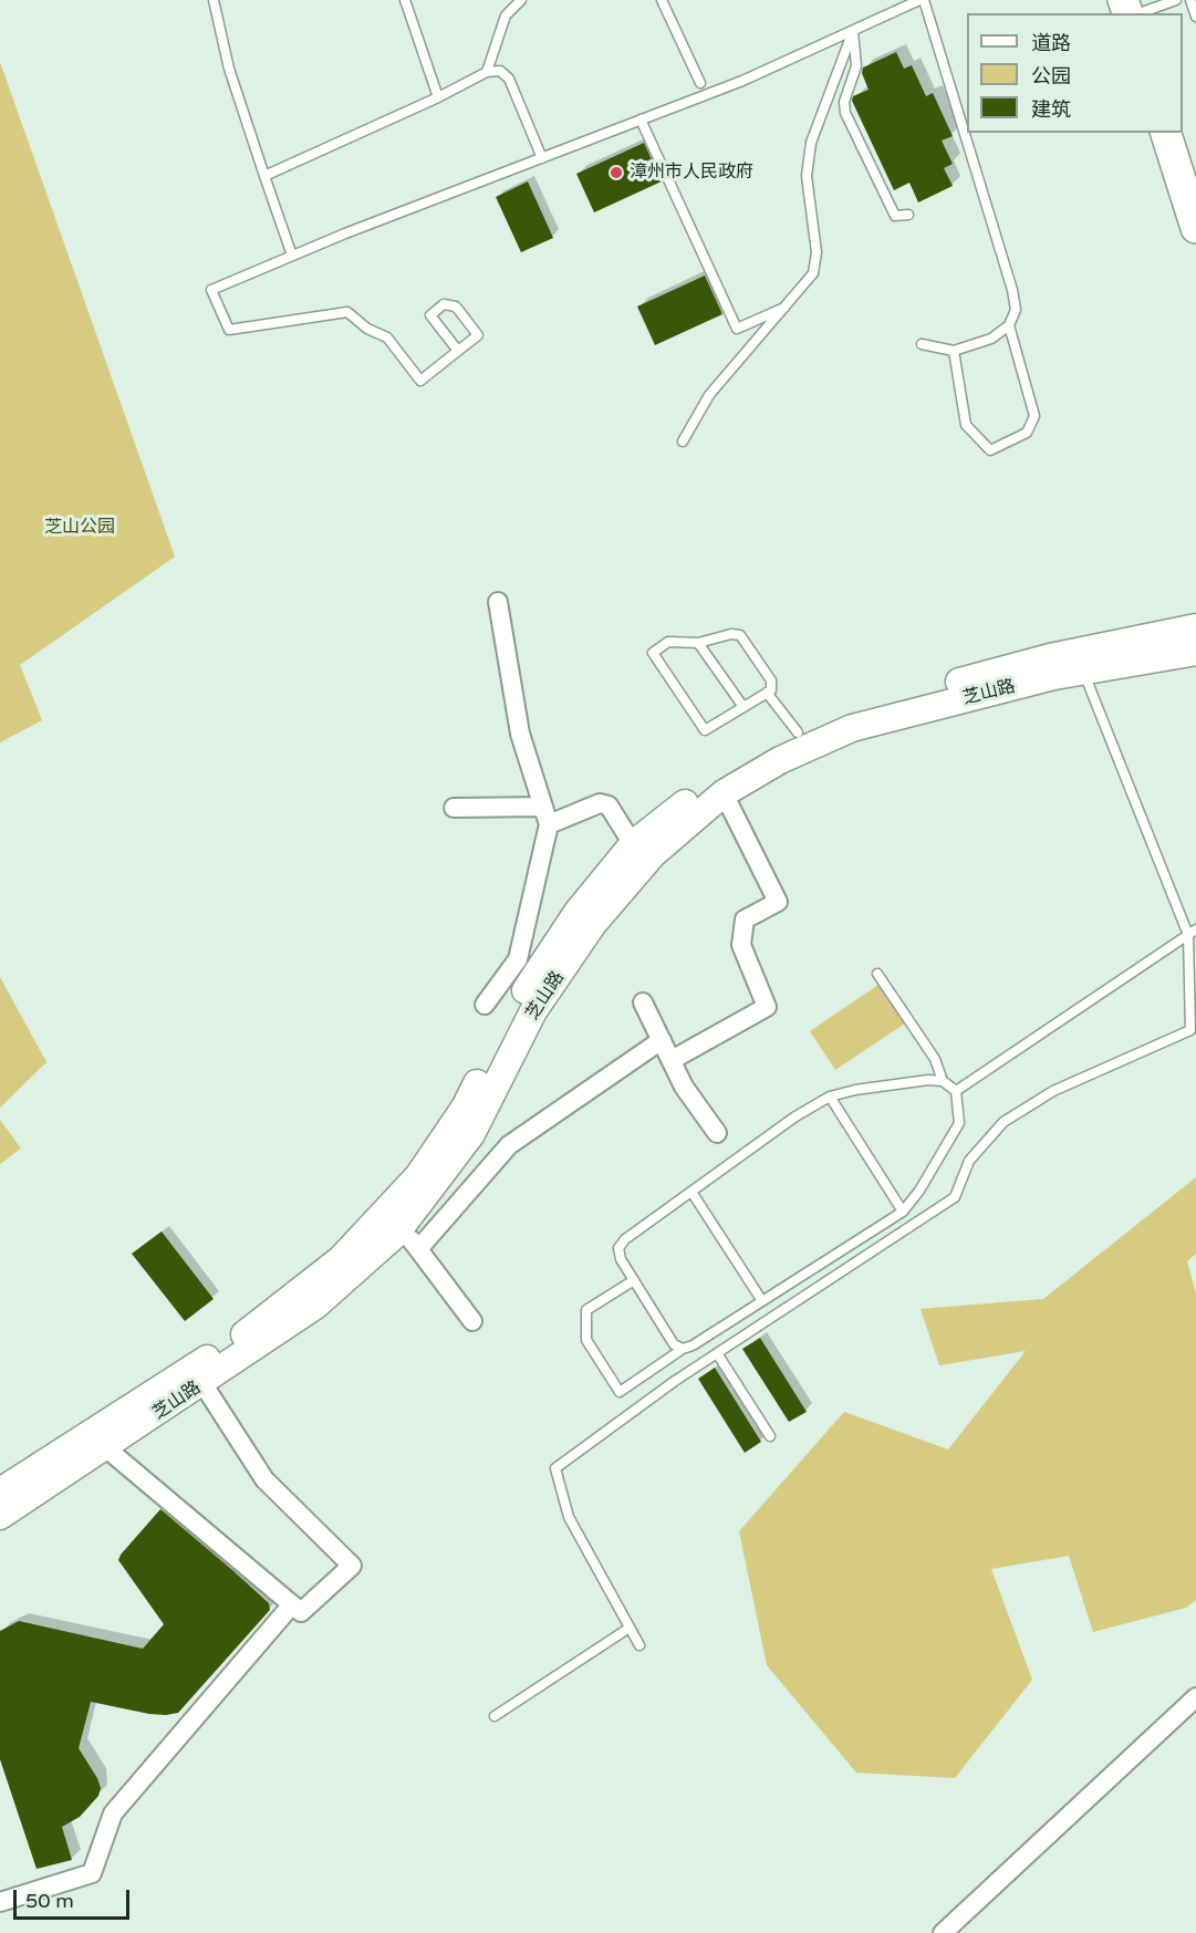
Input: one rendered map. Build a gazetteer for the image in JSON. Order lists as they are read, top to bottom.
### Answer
{
  "streets": {
    "main road": ["芝山路"]
  },
  "parks": ["芝山公园"],
  "places": ["漳州市人民政府"],
  "legend": ["道路", "公园", "建筑"],
  "scale_bar": "50 m"
}
